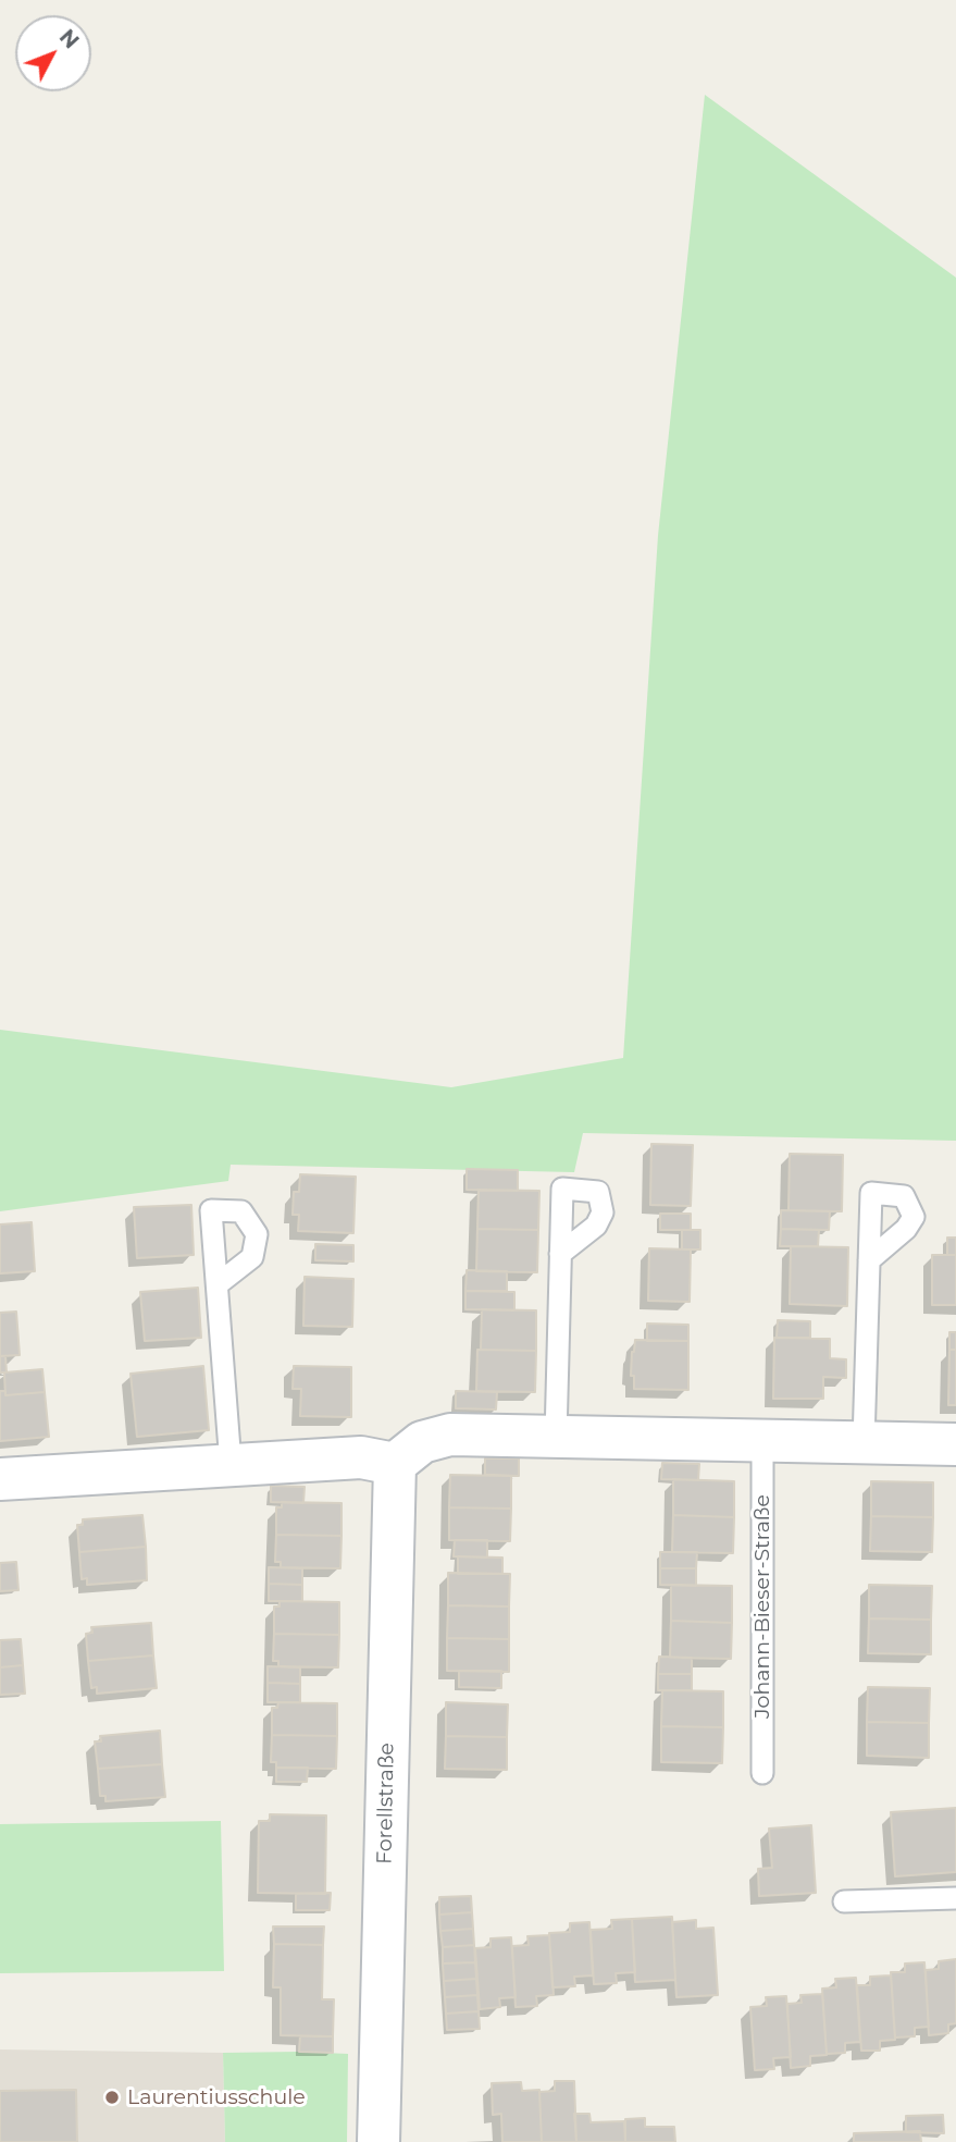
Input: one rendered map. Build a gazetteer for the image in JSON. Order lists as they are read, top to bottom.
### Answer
{
  "streets": {
    "street": ["Forellstraße"],
    "lane": ["Johann-Bieser-Straße"]
  },
  "places": ["Laurentiusschule"],
  "north": "top right"
}
